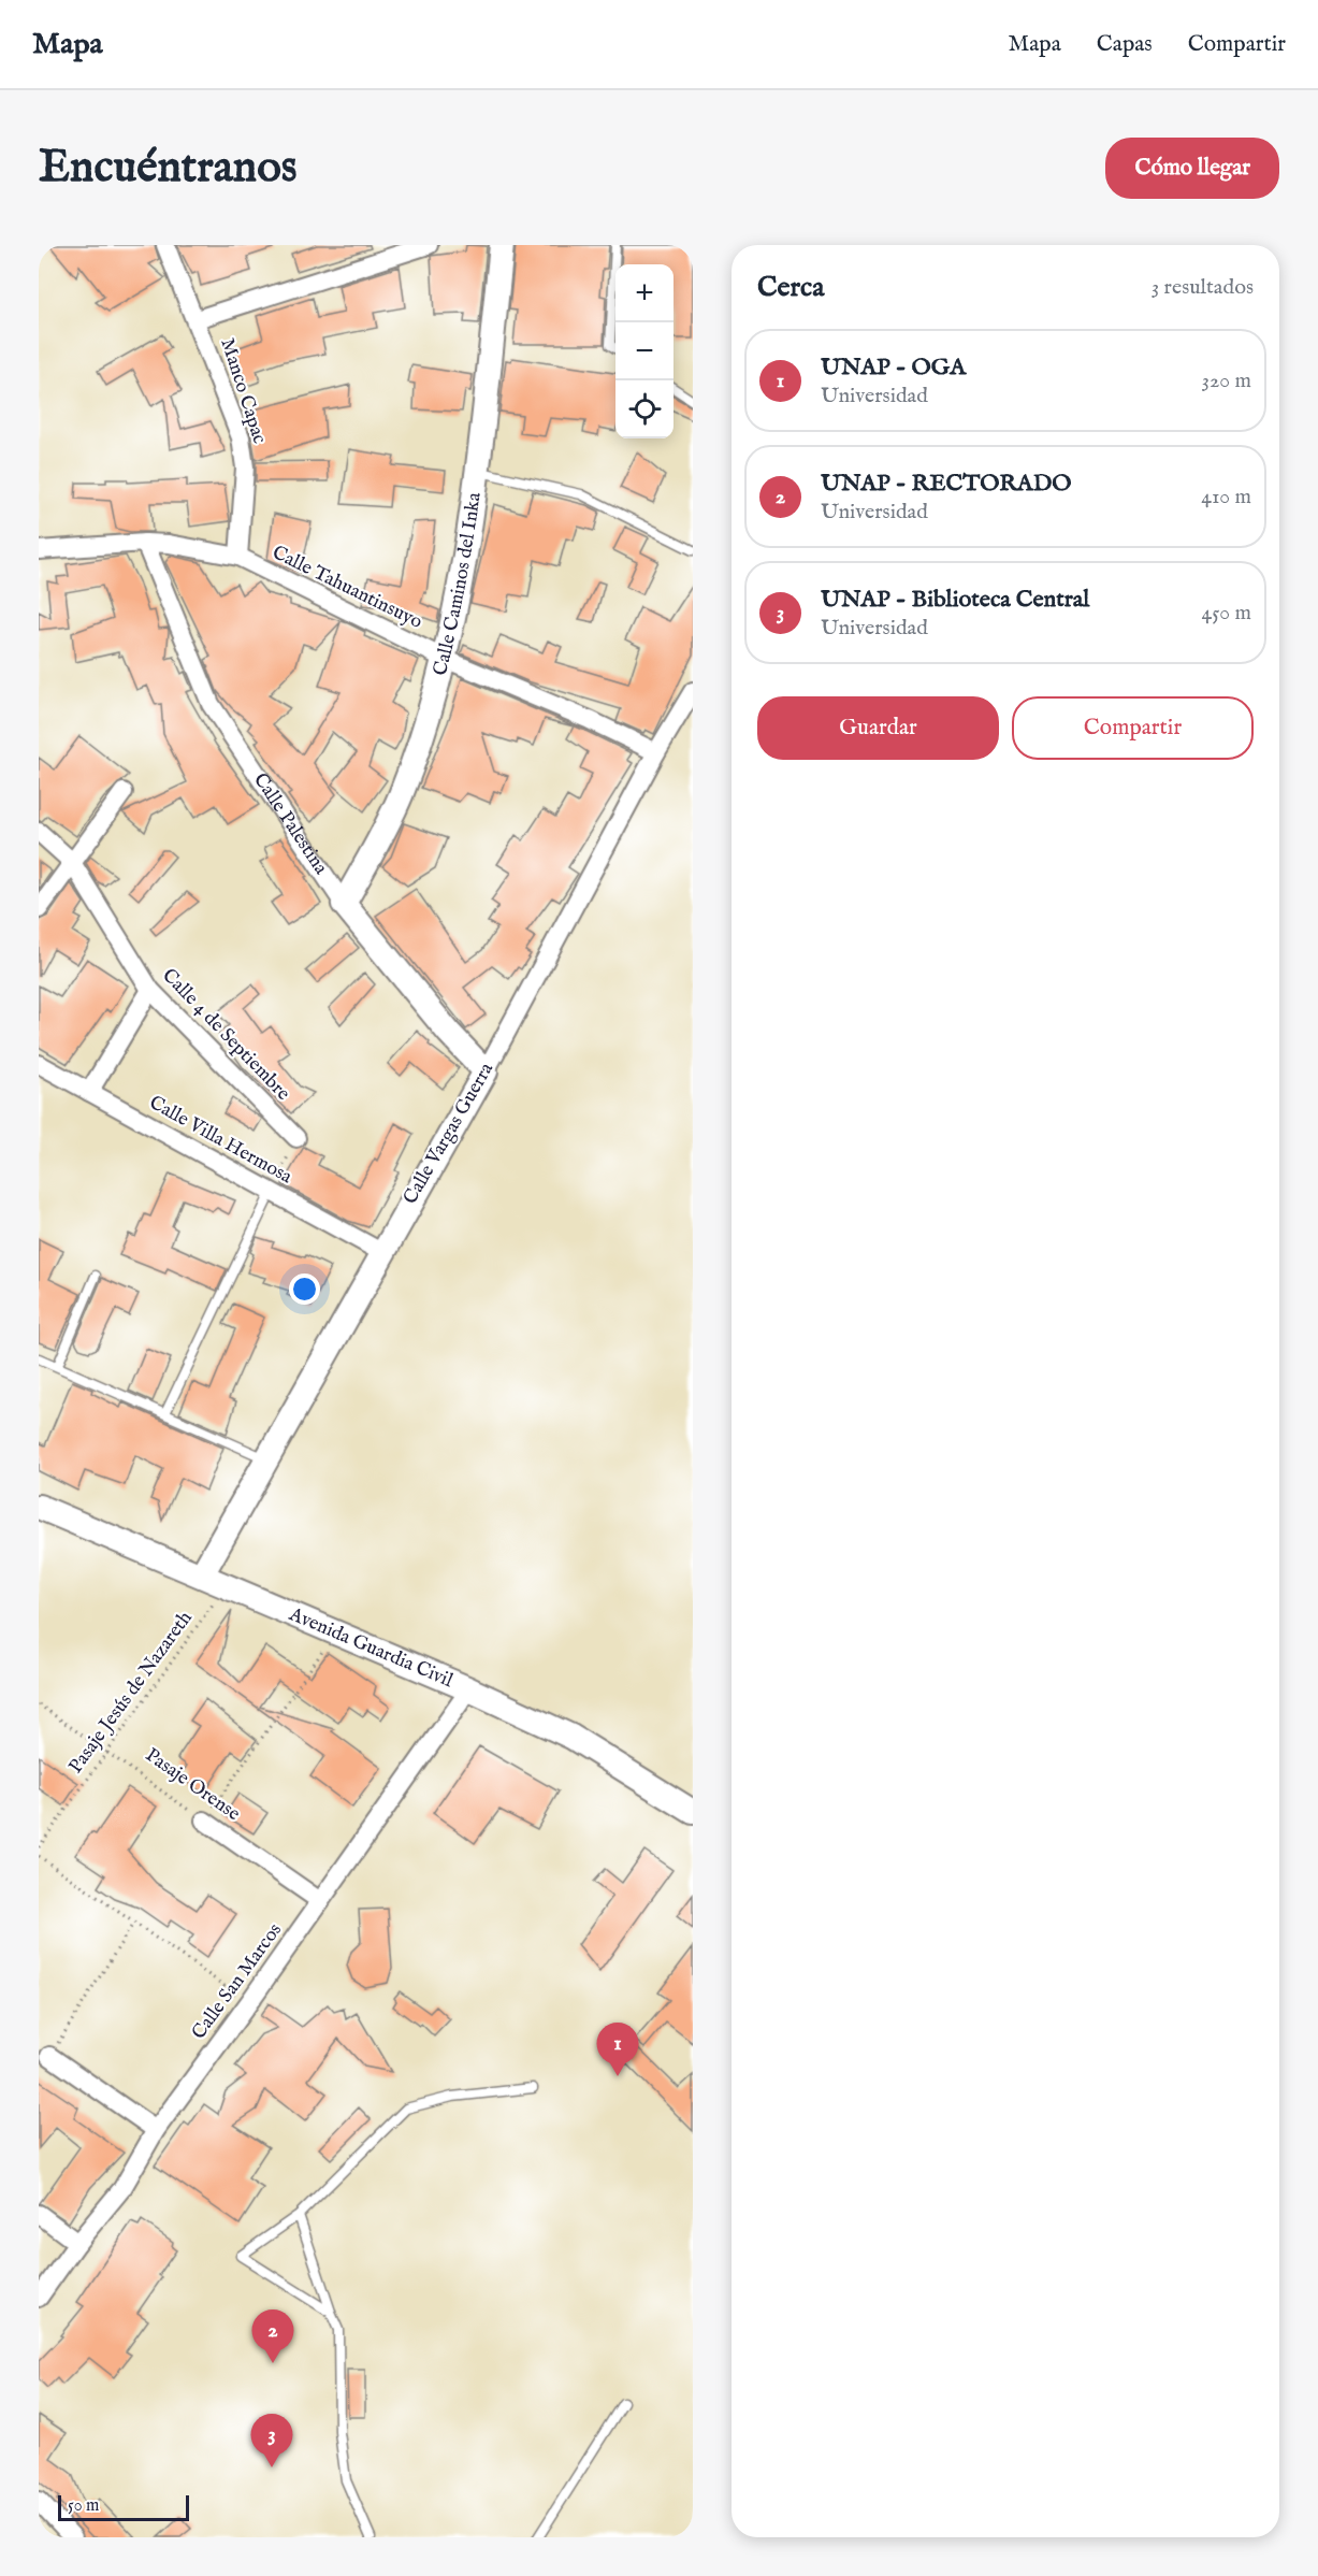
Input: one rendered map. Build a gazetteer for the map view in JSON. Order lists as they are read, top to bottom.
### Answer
{
  "streets": {
    "street": [
      "Manco Capac",
      "Calle Caminos del Inka",
      "Calle Tahuantinsuyo",
      "Calle Palestina",
      "Calle 4 de Septiembre",
      "Calle Vargas Guerra",
      "Calle Villa Hermosa",
      "Avenida Guardia Civil",
      "Pasaje Orense",
      "Calle San Marcos"
    ],
    "path": ["Pasaje Jesús de Nazareth"]
  },
  "crossings": [
    ["Manco Capac", "Calle Tahuantinsuyo"],
    ["Calle Caminos del Inka", "Calle Tahuantinsuyo"],
    ["Calle Caminos del Inka", "Calle Palestina"],
    ["Calle Tahuantinsuyo", "Calle Palestina"],
    ["Calle Tahuantinsuyo", "Calle Vargas Guerra"],
    ["Calle Palestina", "Calle Vargas Guerra"],
    ["Calle Vargas Guerra", "Calle Villa Hermosa"],
    ["Calle Vargas Guerra", "Avenida Guardia Civil"],
    ["Avenida Guardia Civil", "Pasaje Jesús de Nazareth"],
    ["Avenida Guardia Civil", "Calle San Marcos"],
    ["Pasaje Jesús de Nazareth", "Pasaje Orense"],
    ["Pasaje Orense", "Calle San Marcos"]
  ],
  "scale_bar": "50 m",
  "page": {
    "header": "Mapa",
    "nav": ["Mapa", "Capas", "Compartir"],
    "buttons": [
      "Cómo llegar",
      ["Guardar", "Compartir"]
    ],
    "title": "Encuéntranos",
    "heading": ["Cerca", "3 resultados"],
    "map_buttons": ["+", "−"],
    "list": [
      {
        "mark": "1",
        "name": "UNAP - OGA",
        "note": "Universidad",
        "value": "320 m"
      },
      {
        "mark": "2",
        "name": "UNAP - RECTORADO",
        "note": "Universidad",
        "value": "410 m"
      },
      {
        "mark": "3",
        "name": "UNAP - Biblioteca Central",
        "note": "Universidad",
        "value": "450 m"
      }
    ],
    "pins": ["1", "2", "3"],
    "scale": "50 m"
  }
}
